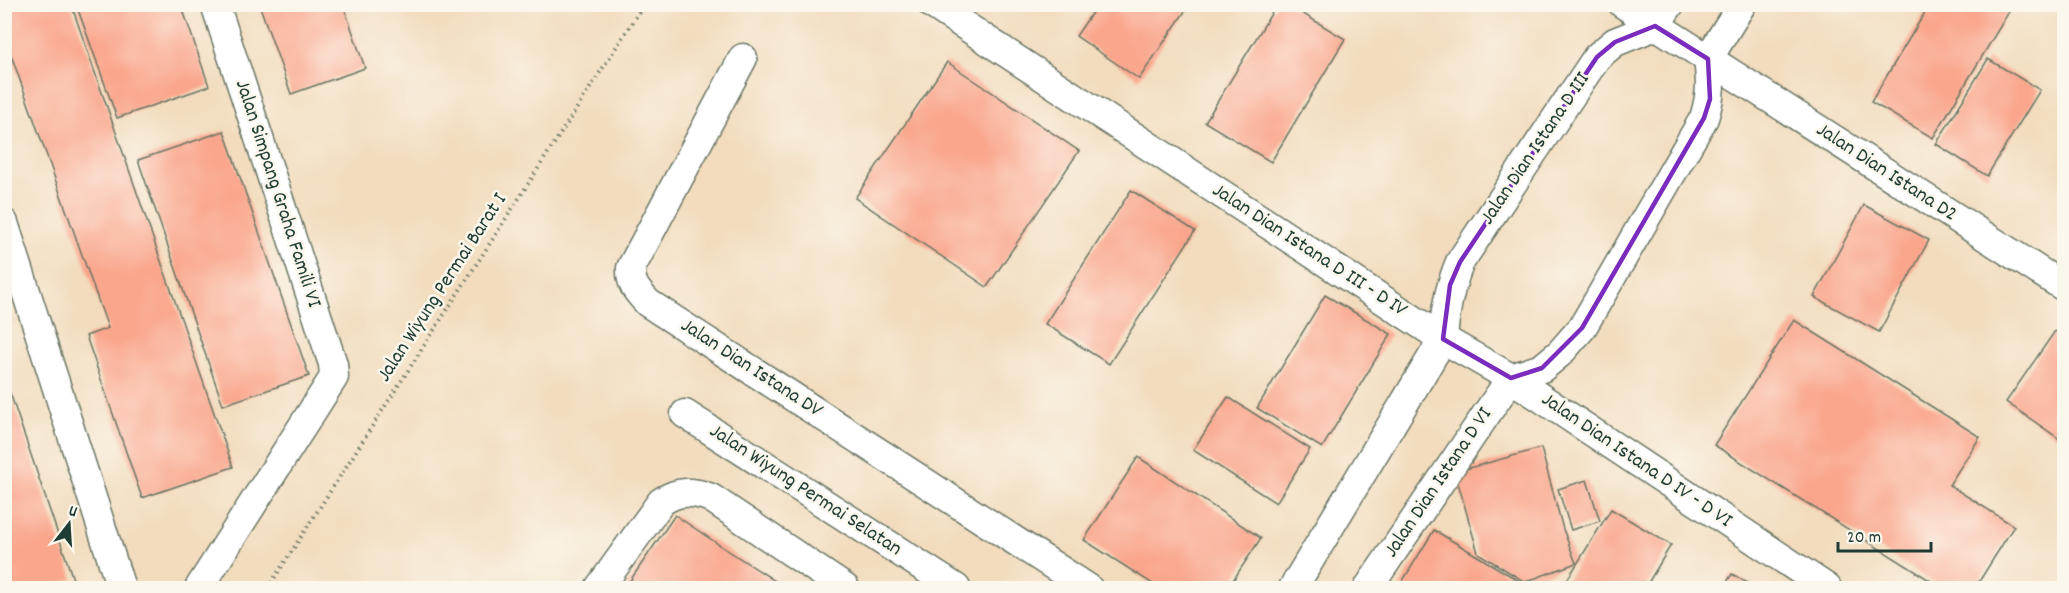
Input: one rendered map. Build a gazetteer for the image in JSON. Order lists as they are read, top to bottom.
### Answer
{
  "streets": {
    "street": [
      "Jalan Dian Istana D III",
      "Jalan Dian Istana D2",
      "Jalan Simpang Graha Famili VI",
      "Jalan Dian Istana D III - D IV",
      "Jalan Dian Istana DV",
      "Jalan Dian Istana D IV - D VI",
      "Jalan Dian Istana D VI",
      "Jalan Wiyung Permai Selatan"
    ],
    "path": ["Jalan Wiyung Permai Barat I"]
  },
  "crossings": [
    ["Jalan Dian Istana D III", "Jalan Dian Istana D2"],
    ["Jalan Dian Istana D III", "Jalan Dian Istana D III - D IV"],
    ["Jalan Dian Istana D III", "Jalan Dian Istana D IV - D VI"],
    ["Jalan Dian Istana D III - D IV", "Jalan Dian Istana D IV - D VI"],
    ["Jalan Dian Istana D IV - D VI", "Jalan Dian Istana D VI"]
  ],
  "scale_bar": "20 m",
  "north": "top"
}
